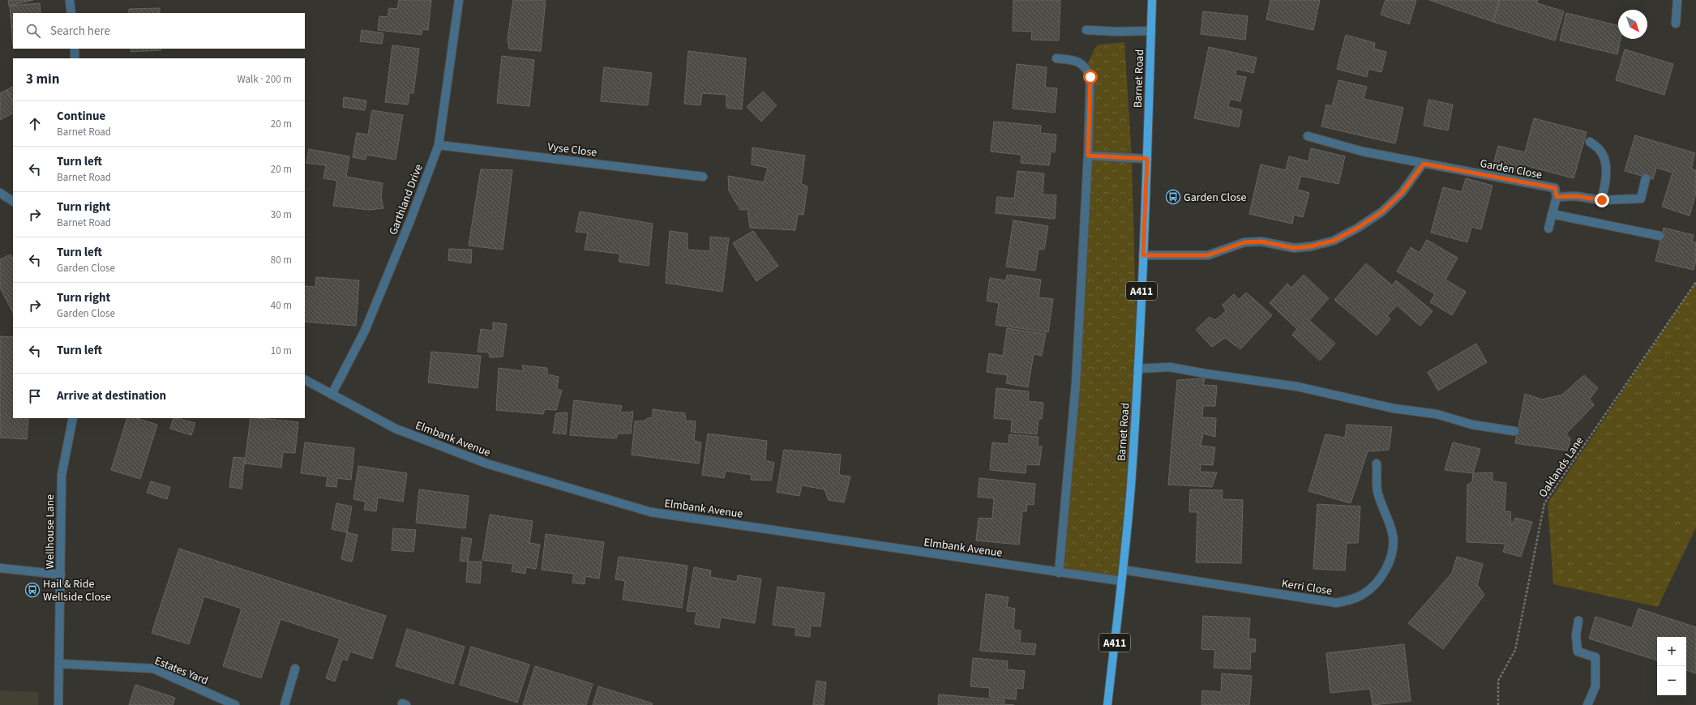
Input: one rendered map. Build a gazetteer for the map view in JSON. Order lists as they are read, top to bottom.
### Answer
{
  "streets": {
    "main road": ["Barnet Road", "A411"],
    "street": [
      "Vyse Close",
      "Garden Close",
      "Garthland Drive",
      "Elmbank Avenue",
      "Wellhouse Lane",
      "Kerri Close",
      "Estates Yard"
    ],
    "path": ["Oaklands Lane"]
  },
  "crossings": [
    ["Barnet Road", "Elmbank Avenue"],
    ["Barnet Road", "Kerri Close"],
    ["Vyse Close", "Garthland Drive"],
    ["Garthland Drive", "Elmbank Avenue"],
    ["Wellhouse Lane", "Estates Yard"]
  ],
  "places": {
    "bus stop": ["Garden Close", "Hail & Ride Wellside Close"]
  },
  "north": "bottom right",
  "page": {
    "search": "Search here",
    "heading": ["3 min", "Walk · 200 m"],
    "list": [
      ["Continue", "Barnet Road", "20 m"],
      ["Turn left", "Barnet Road", "20 m"],
      ["Turn right", "Barnet Road", "30 m"],
      ["Turn left", "Garden Close", "80 m"],
      ["Turn right", "Garden Close", "40 m"],
      ["Turn left", "10 m"],
      "Arrive at destination"
    ],
    "map_buttons": ["+", "−"]
  }
}
